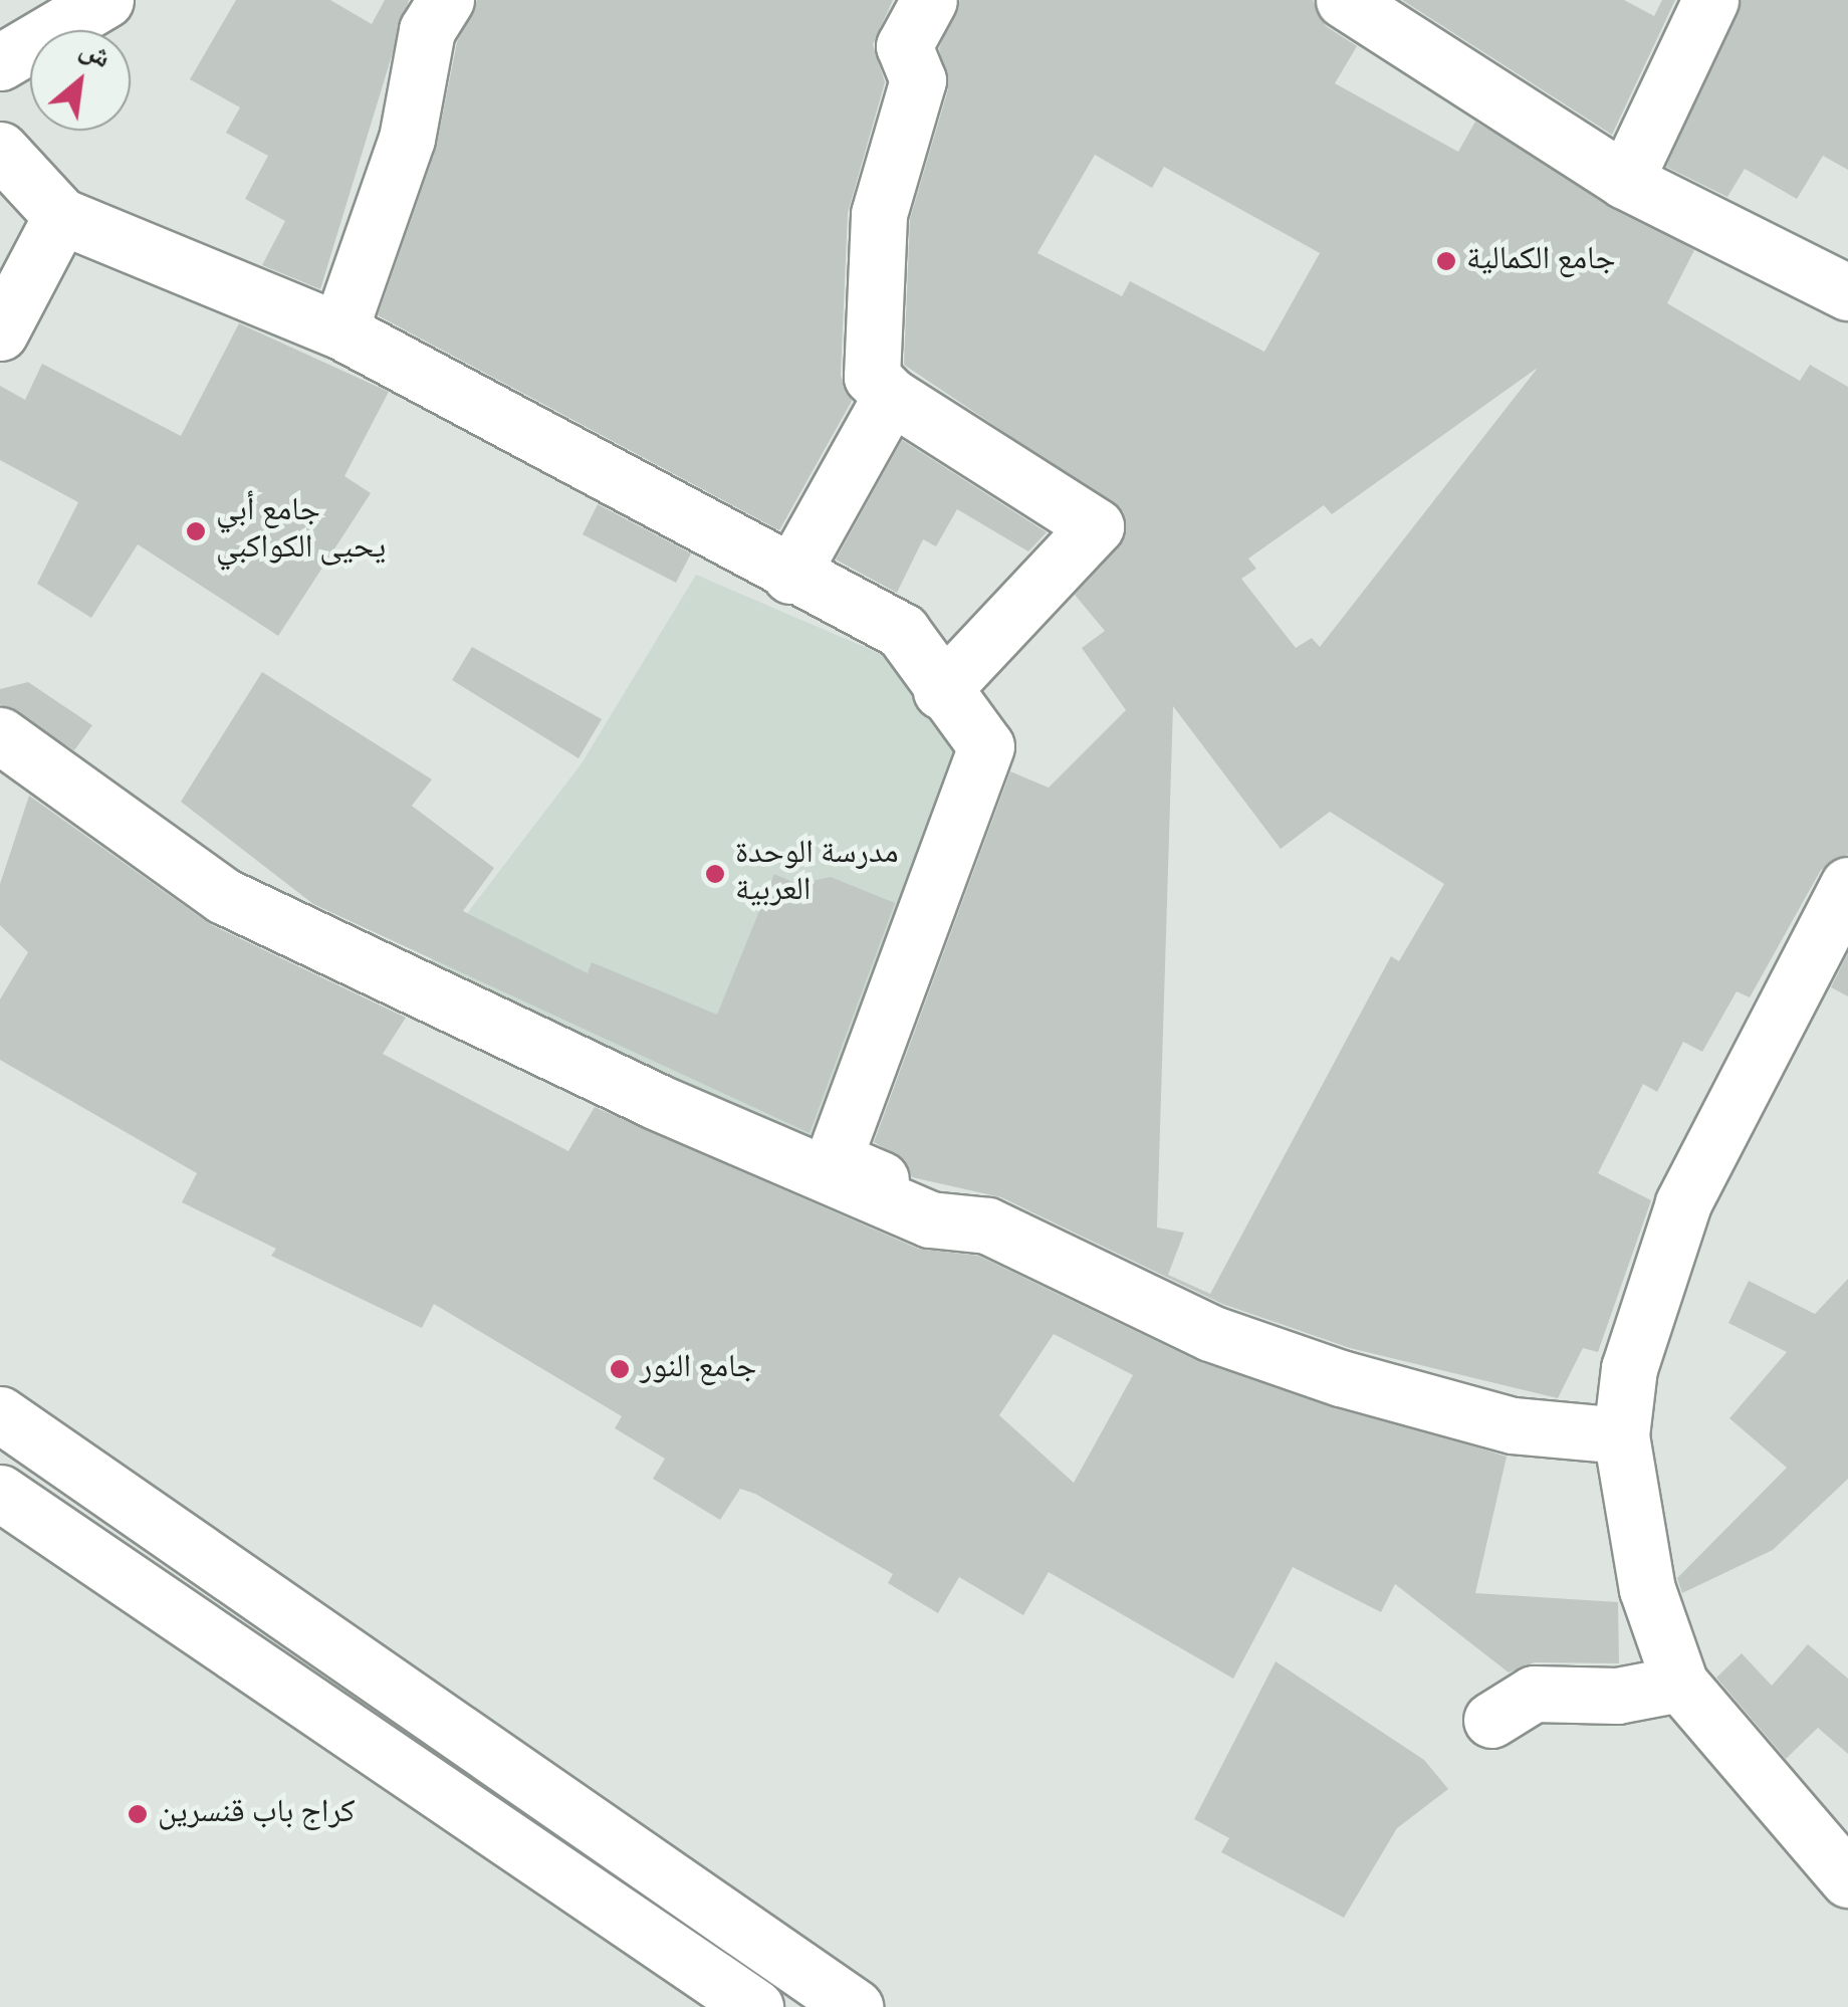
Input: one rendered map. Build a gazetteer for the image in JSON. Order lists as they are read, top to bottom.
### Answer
{
  "places": [
    "جامع الكمالية",
    "جامع أبي يحيى الكواكبي",
    "مدرسة الوحدة العربية",
    "جامع النور",
    "كراج باب قنسرين"
  ],
  "north": "top right"
}
